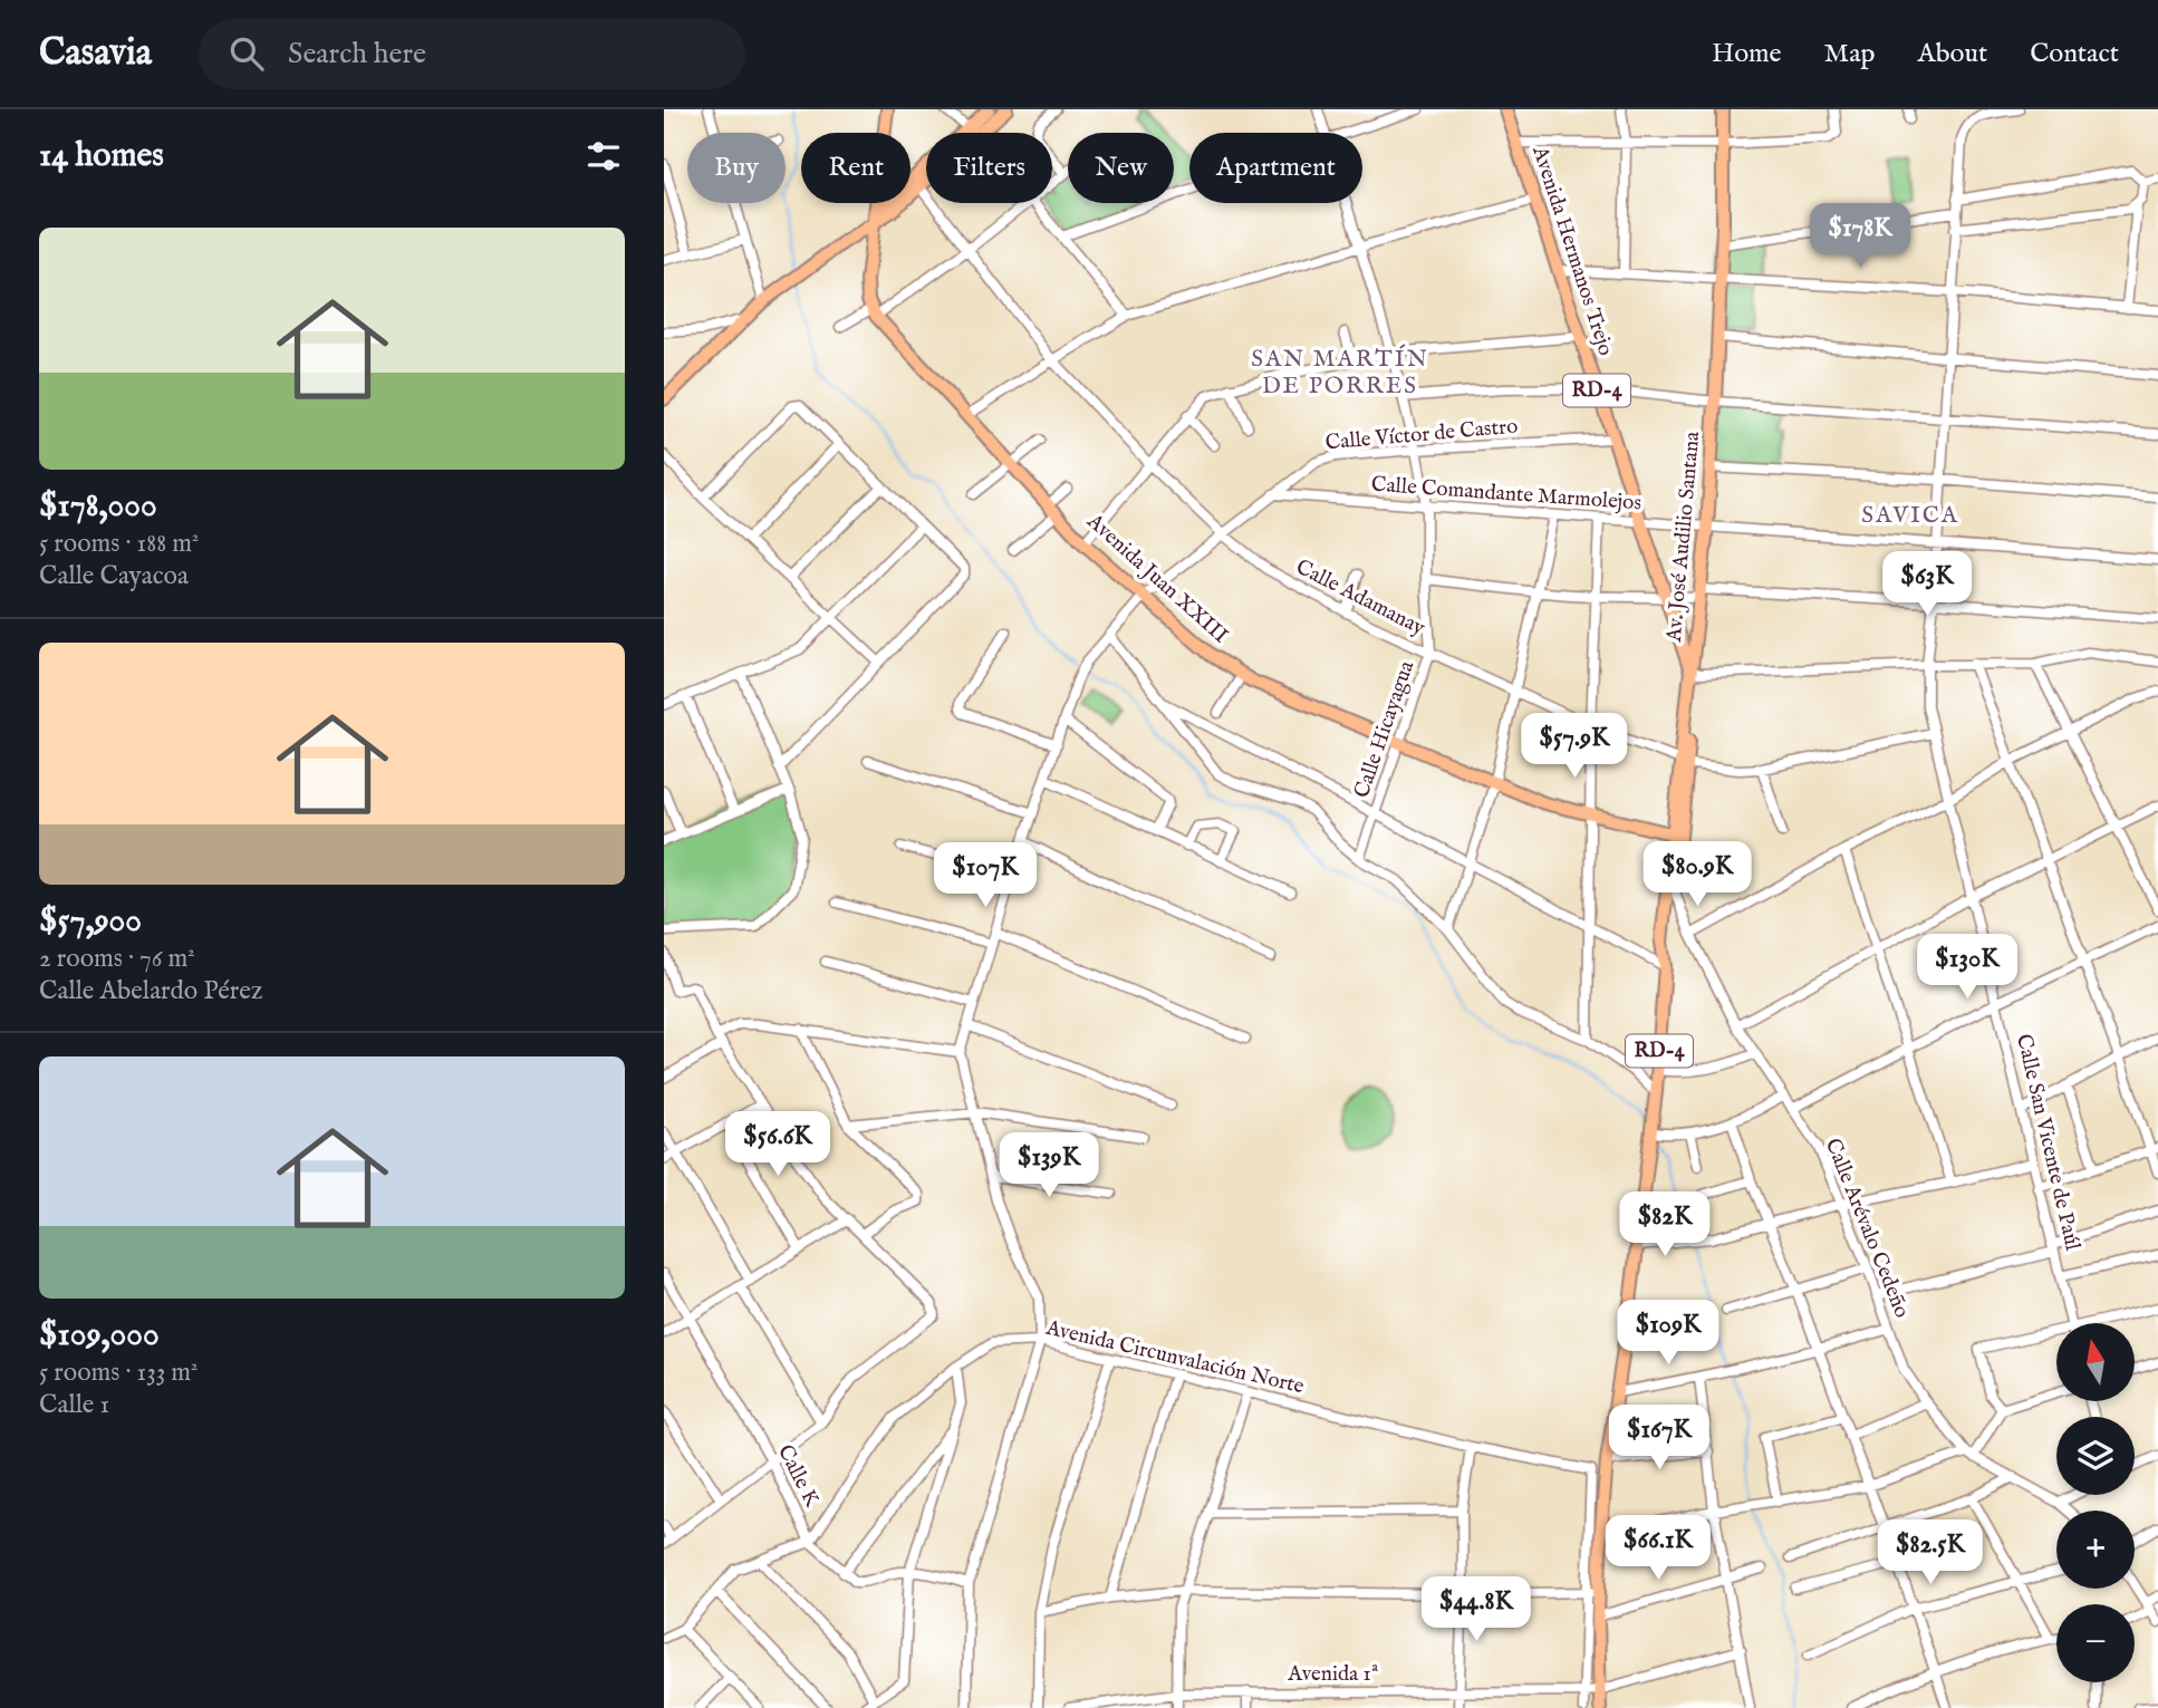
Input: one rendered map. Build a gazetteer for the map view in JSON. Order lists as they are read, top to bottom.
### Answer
{
  "streets": {
    "main road": [
      "Avenida Hermanos Trejo",
      "RD-4",
      "Av. José Audilio Santana",
      "Avenida Juan XXIII"
    ],
    "street": [
      "Calle Víctor de Castro",
      "Calle Comandante Marmolejos",
      "Calle Adamanay",
      "Calle Hicayagua",
      "Calle San Vicente de Paúl",
      "Calle Arévalo Cedeño",
      "Avenida Circunvalación Norte",
      "Calle K",
      "Avenida 1ª"
    ]
  },
  "crossings": [
    ["Avenida Hermanos Trejo", "RD-4"],
    ["Avenida Hermanos Trejo", "Calle Víctor de Castro"],
    ["Avenida Hermanos Trejo", "Calle Comandante Marmolejos"],
    ["Avenida Hermanos Trejo", "Av. José Audilio Santana"],
    ["RD-4", "Av. José Audilio Santana"],
    ["RD-4", "Avenida Juan XXIII"],
    ["RD-4", "Calle Adamanay"],
    ["RD-4", "Calle Arévalo Cedeño"],
    ["RD-4", "Avenida Circunvalación Norte"],
    ["RD-4", "Avenida 1ª"],
    ["Calle Víctor de Castro", "Calle Comandante Marmolejos"],
    ["Calle Víctor de Castro", "Avenida Juan XXIII"],
    ["Calle Víctor de Castro", "Calle Adamanay"],
    ["Calle Víctor de Castro", "Calle Hicayagua"],
    ["Calle Comandante Marmolejos", "Av. José Audilio Santana"],
    ["Calle Comandante Marmolejos", "Calle Hicayagua"],
    ["Calle Comandante Marmolejos", "Calle San Vicente de Paúl"],
    ["Avenida Juan XXIII", "Calle Hicayagua"],
    ["Calle Adamanay", "Calle Hicayagua"],
    ["Calle Adamanay", "Calle San Vicente de Paúl"],
    ["Avenida Circunvalación Norte", "Calle K"]
  ],
  "districts": ["SAN MARTÍN DE PORRES", "SAVICA"],
  "north": "top",
  "page": {
    "header": "Casavia",
    "search": "Search here",
    "nav": [
      "Home",
      "Map",
      "About",
      "Contact"
    ],
    "heading": "14 homes",
    "chip": [
      "Buy",
      "Rent",
      "Filters",
      "New",
      "Apartment"
    ],
    "list": [
      {
        "name": "$178,000",
        "note": "5 rooms · 188 m² · Calle Cayacoa"
      },
      {
        "name": "$57,900",
        "note": "2 rooms · 76 m² · Calle Abelardo Pérez"
      },
      {
        "name": "$109,000",
        "note": "5 rooms · 133 m² · Calle 1"
      }
    ],
    "price": [
      "$178K",
      "$63K",
      "$57.9K",
      "$80.9K",
      "$107K",
      "$130K",
      "$56.6K",
      "$139K",
      "$82K",
      "$109K",
      "$167K",
      "$66.1K",
      "$82.5K",
      "$44.8K"
    ],
    "map_buttons": ["+", "−"]
  }
}
